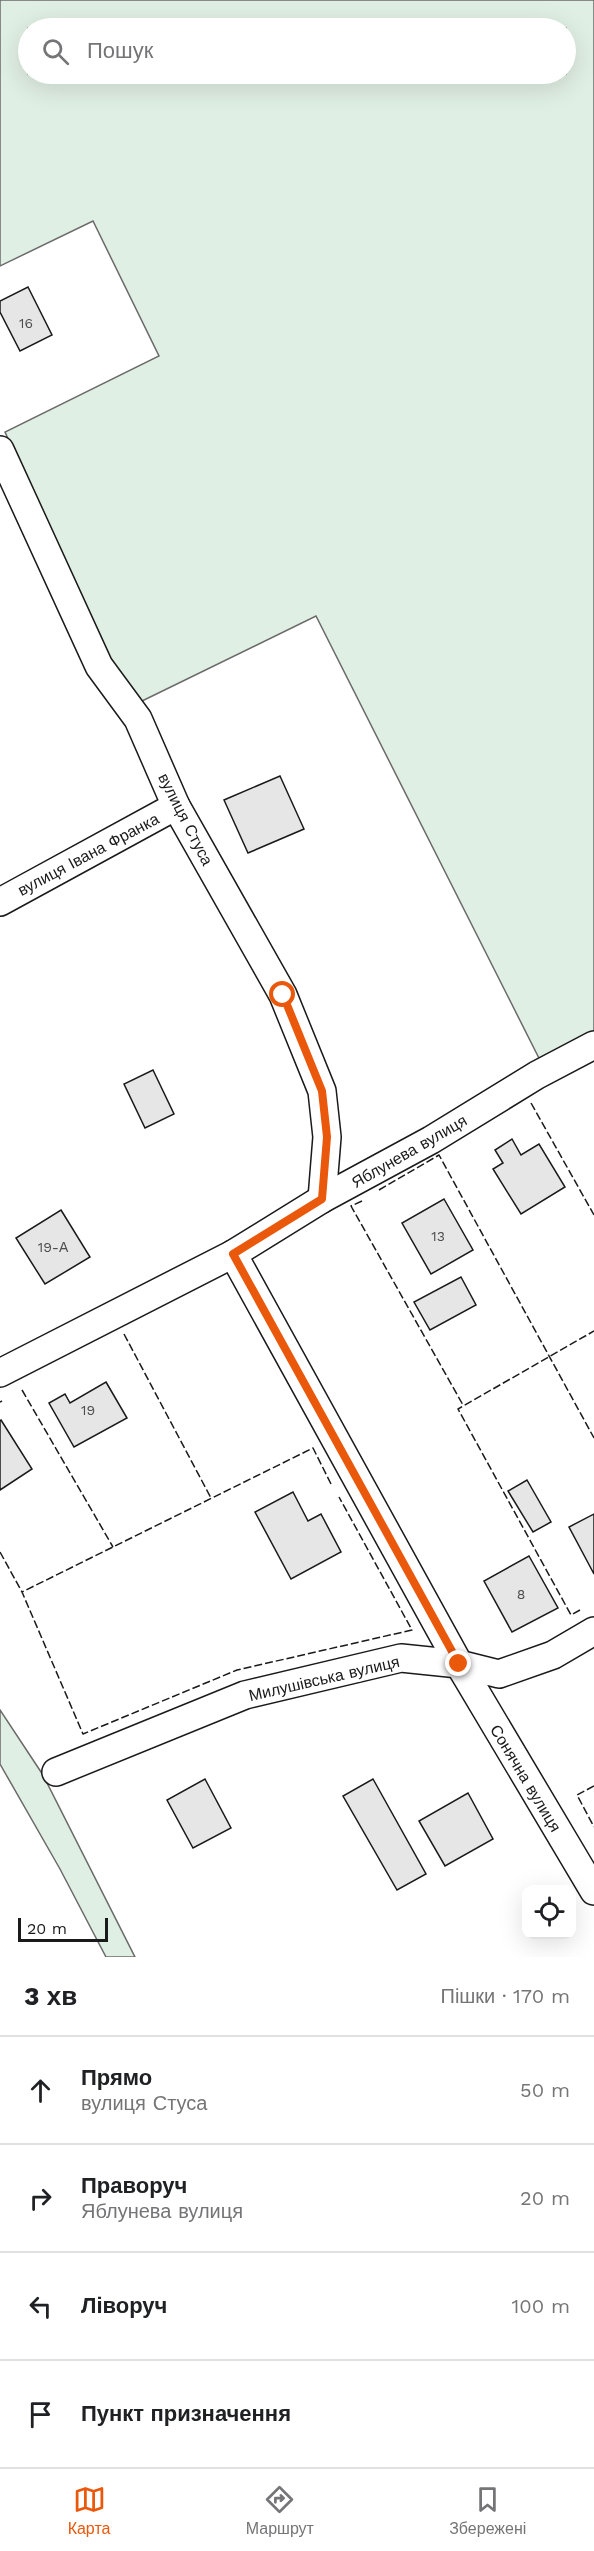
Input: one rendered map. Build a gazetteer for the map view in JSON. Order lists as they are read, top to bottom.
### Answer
{
  "streets": {
    "street": [
      "вулиця Стуса",
      "вулиця Івана Франка",
      "Яблунева вулиця",
      "Милушівська вулиця",
      "Сонячна вулиця"
    ]
  },
  "crossings": [
    ["вулиця Стуса", "вулиця Івана Франка"],
    ["вулиця Стуса", "Яблунева вулиця"],
    ["Яблунева вулиця", "Сонячна вулиця"],
    ["Милушівська вулиця", "Сонячна вулиця"]
  ],
  "house_numbers": [
    "16",
    "13",
    "19-А",
    "19",
    "8"
  ],
  "scale_bar": "20 m",
  "page": {
    "search": "Пошук",
    "scale": "20 m",
    "heading": ["3 хв", "Пішки · 170 m"],
    "list": [
      ["Прямо", "вулиця Стуса", "50 m"],
      ["Праворуч", "Яблунева вулиця", "20 m"],
      ["Ліворуч", "100 m"],
      "Пункт призначення"
    ],
    "nav": ["Карта", "Маршрут", "Збережені"]
  }
}
